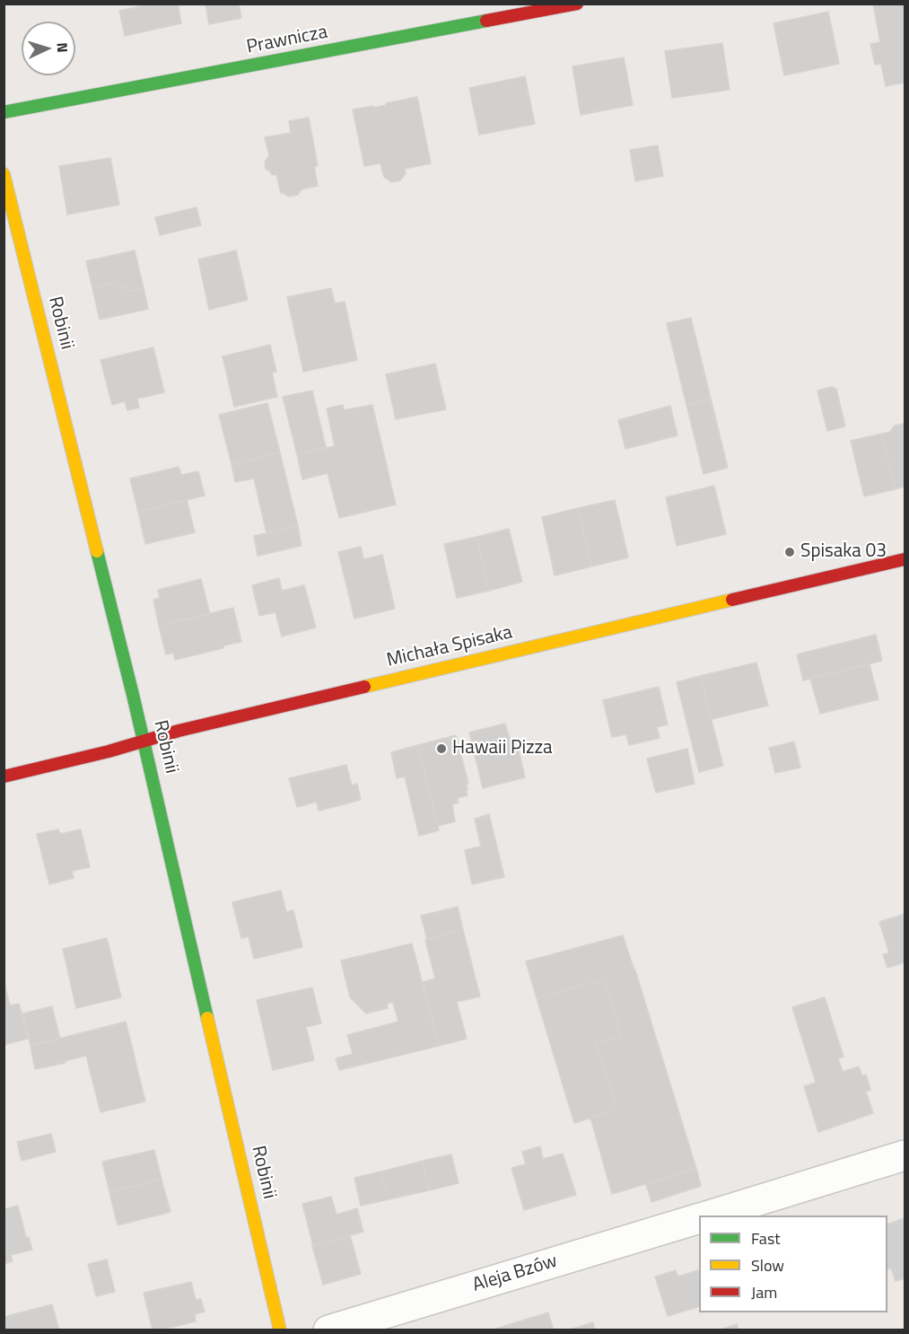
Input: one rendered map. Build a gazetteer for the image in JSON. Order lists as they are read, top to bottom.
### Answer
{
  "streets": {
    "street": [
      "Prawnicza",
      "Robinii",
      "Michała Spisaka",
      "Aleja Bzów"
    ]
  },
  "crossings": [
    ["Robinii", "Michała Spisaka"]
  ],
  "places": ["Spisaka 03", "Hawaii Pizza"],
  "legend": ["Fast", "Slow", "Jam"],
  "north": "right"
}
